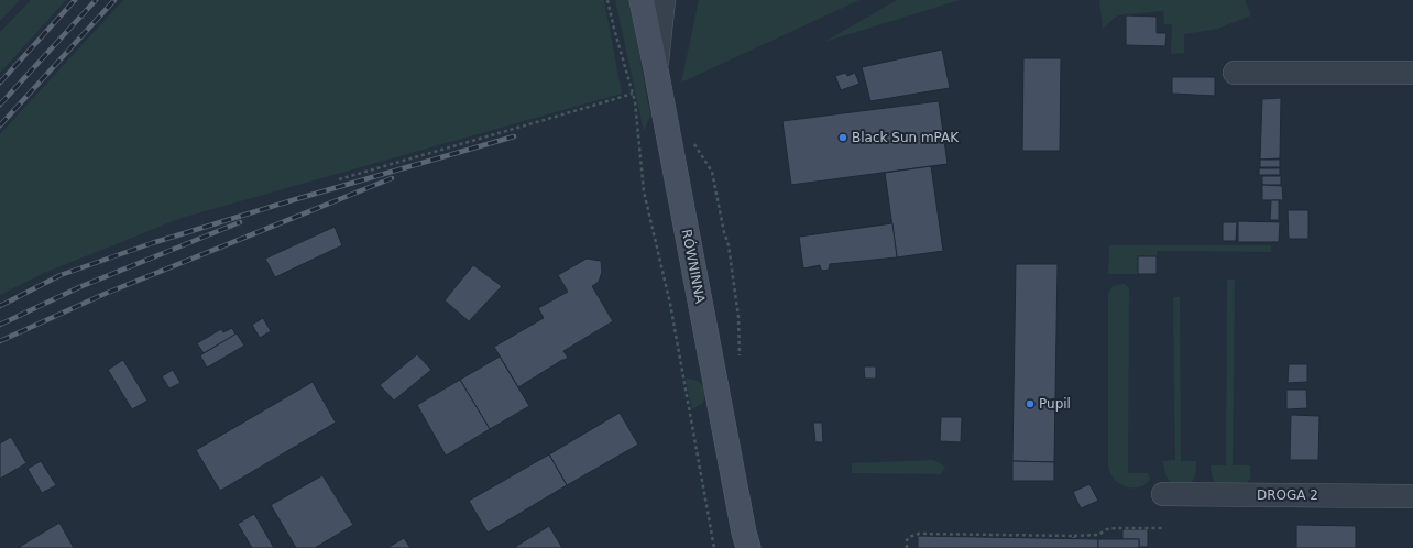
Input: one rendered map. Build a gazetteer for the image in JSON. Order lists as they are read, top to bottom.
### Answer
{
  "streets": {
    "street": ["RÓWNINNA", "DROGA 2"]
  },
  "places": ["Black Sun mPAK", "Pupil"]
}
